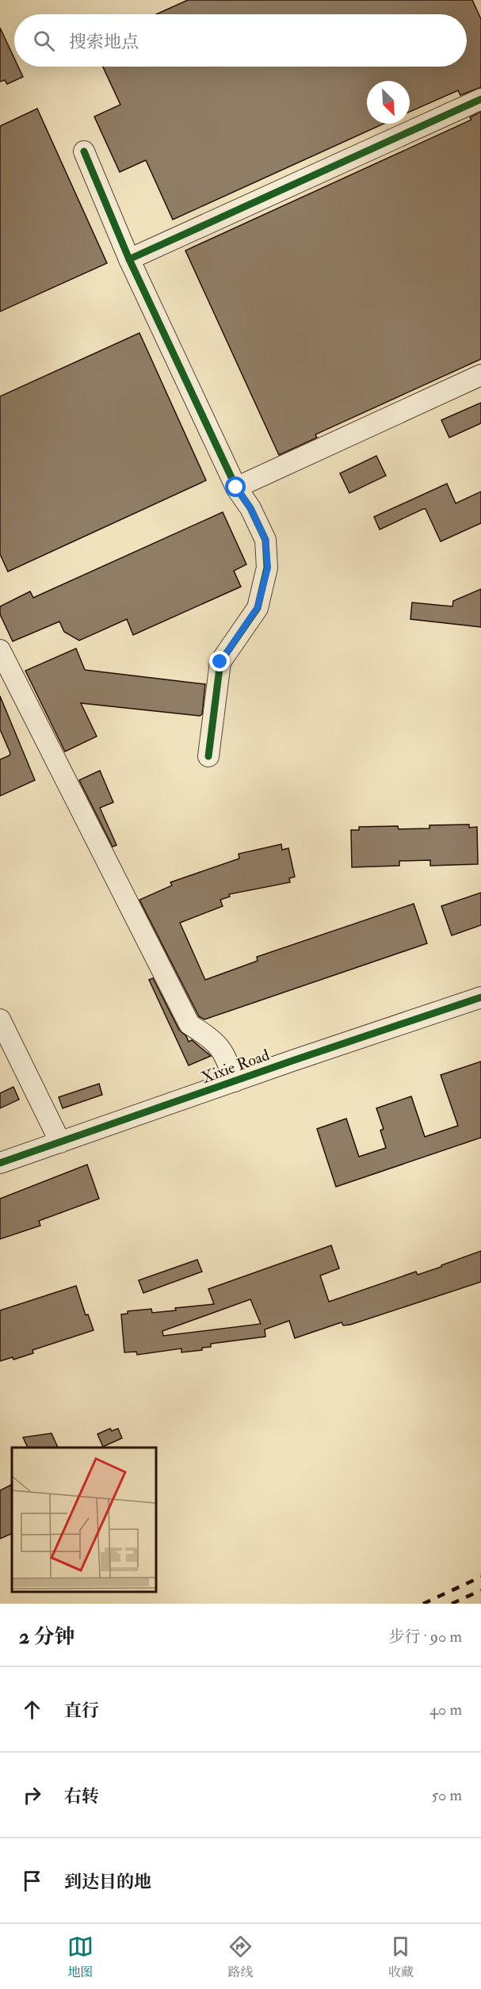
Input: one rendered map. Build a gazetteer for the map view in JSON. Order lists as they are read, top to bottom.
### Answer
{
  "streets": {
    "street": ["Xixie Road"]
  },
  "north": "bottom right",
  "page": {
    "search": "搜索地点",
    "heading": ["2 分钟", "步行 · 90 m"],
    "list": [
      ["直行", "40 m"],
      ["右转", "50 m"],
      "到达目的地"
    ],
    "nav": ["地图", "路线", "收藏"]
  }
}
